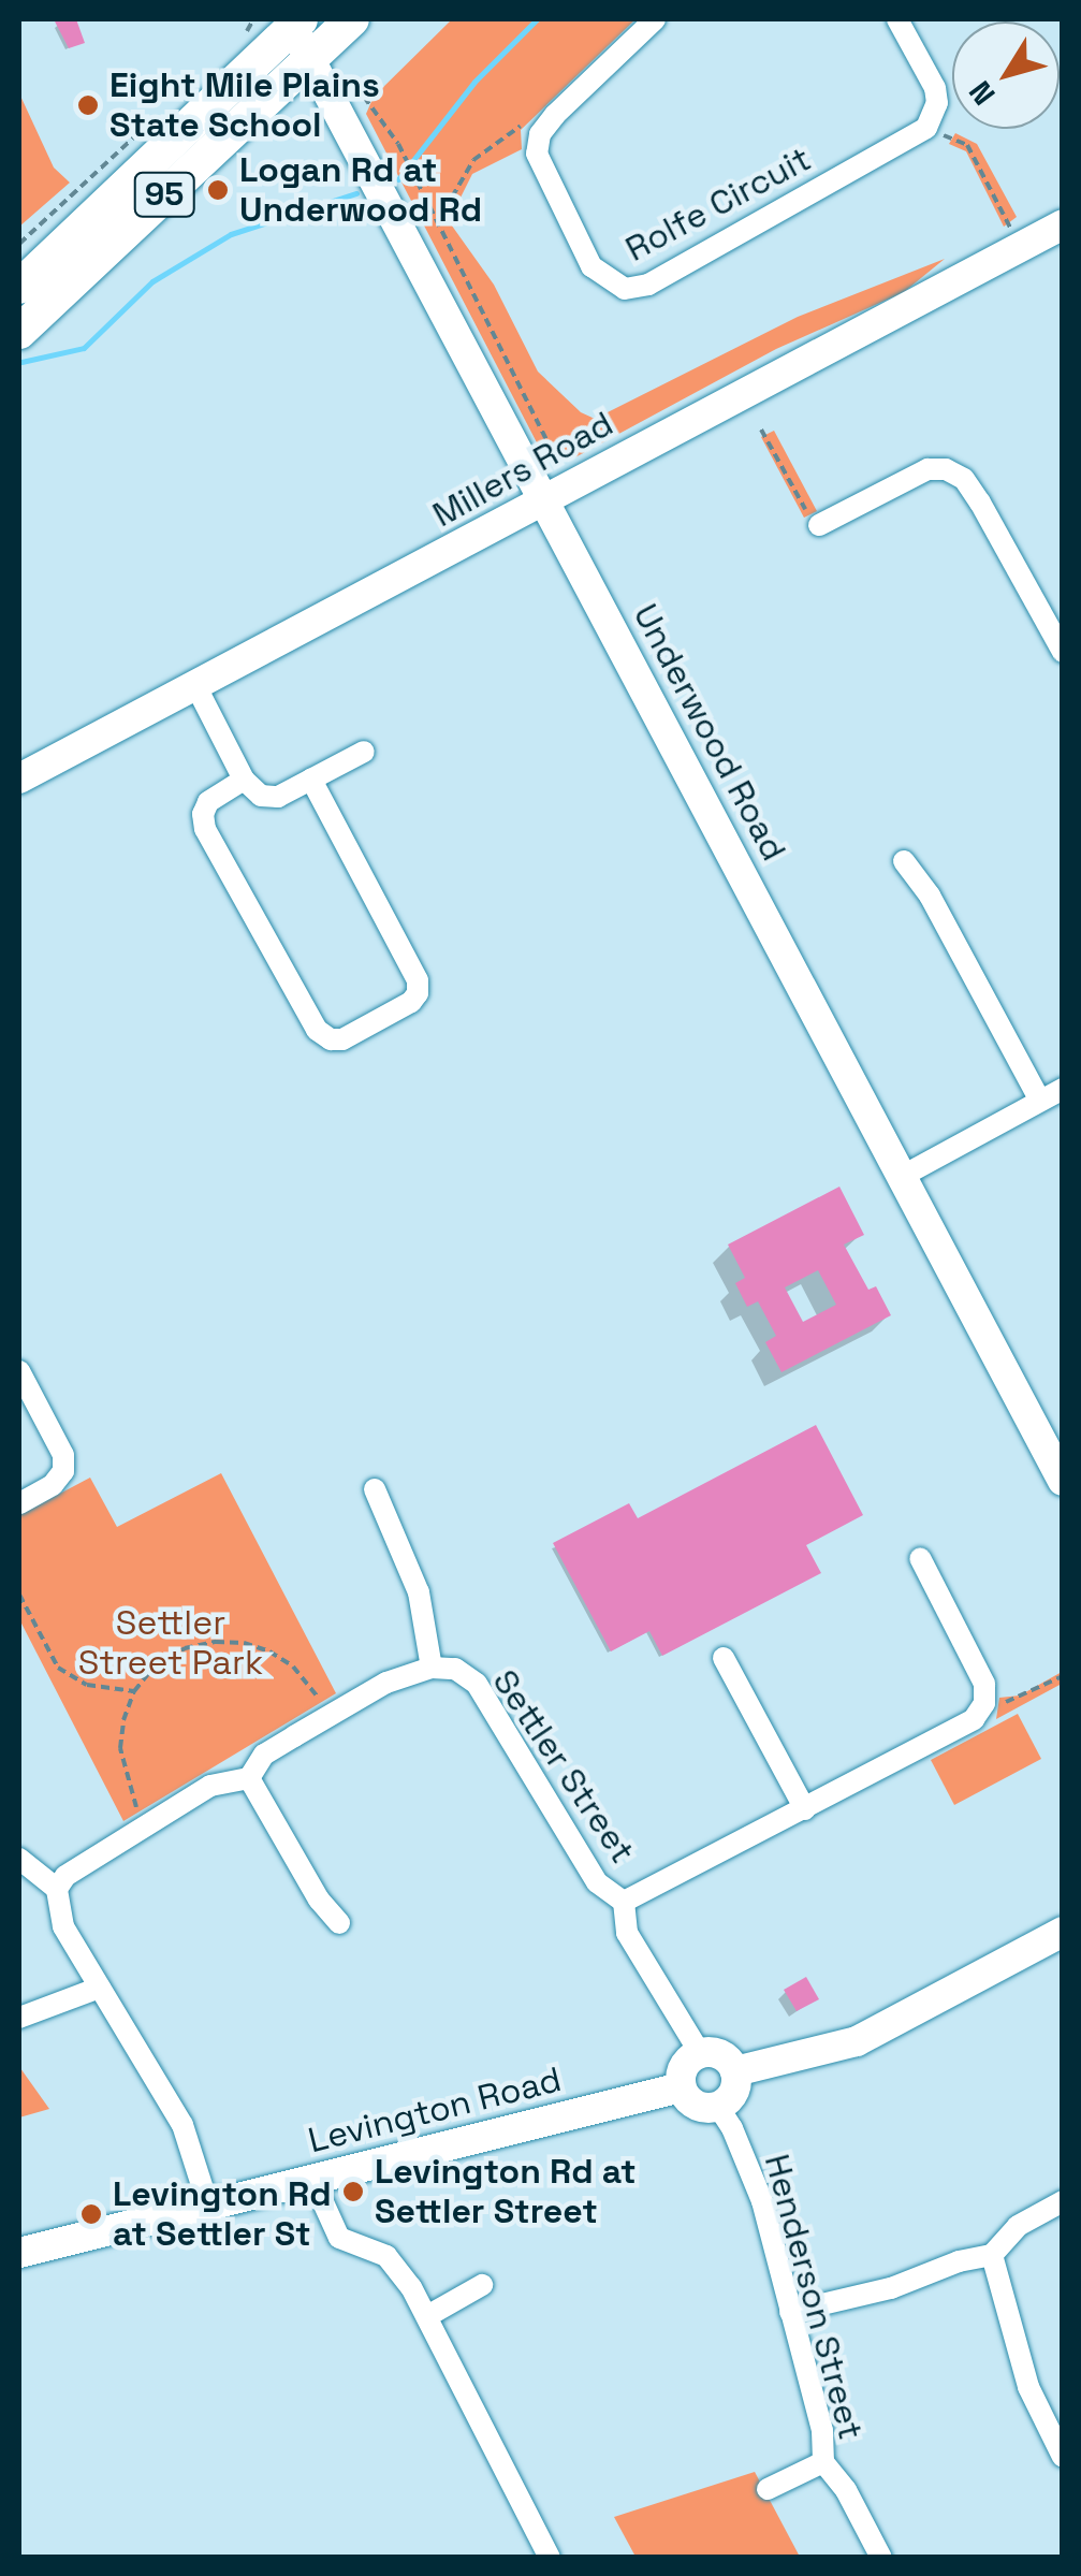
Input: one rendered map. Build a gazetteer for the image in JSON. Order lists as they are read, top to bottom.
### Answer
{
  "streets": {
    "main road": ["95"],
    "street": [
      "Rolfe Circuit",
      "Millers Road",
      "Underwood Road",
      "Settler Street",
      "Levington Road",
      "Henderson Street"
    ]
  },
  "crossings": [
    ["95", "Underwood Road"],
    ["Millers Road", "Underwood Road"],
    ["Settler Street", "Levington Road"],
    ["Settler Street", "Henderson Street"],
    ["Levington Road", "Henderson Street"]
  ],
  "parks": ["Settler Street Park"],
  "places": [
    "Eight Mile Plains State School",
    "Logan Rd at Underwood Rd",
    "Levington Rd at Settler Street",
    "Levington Rd at Settler St"
  ],
  "north": "bottom left"
}
